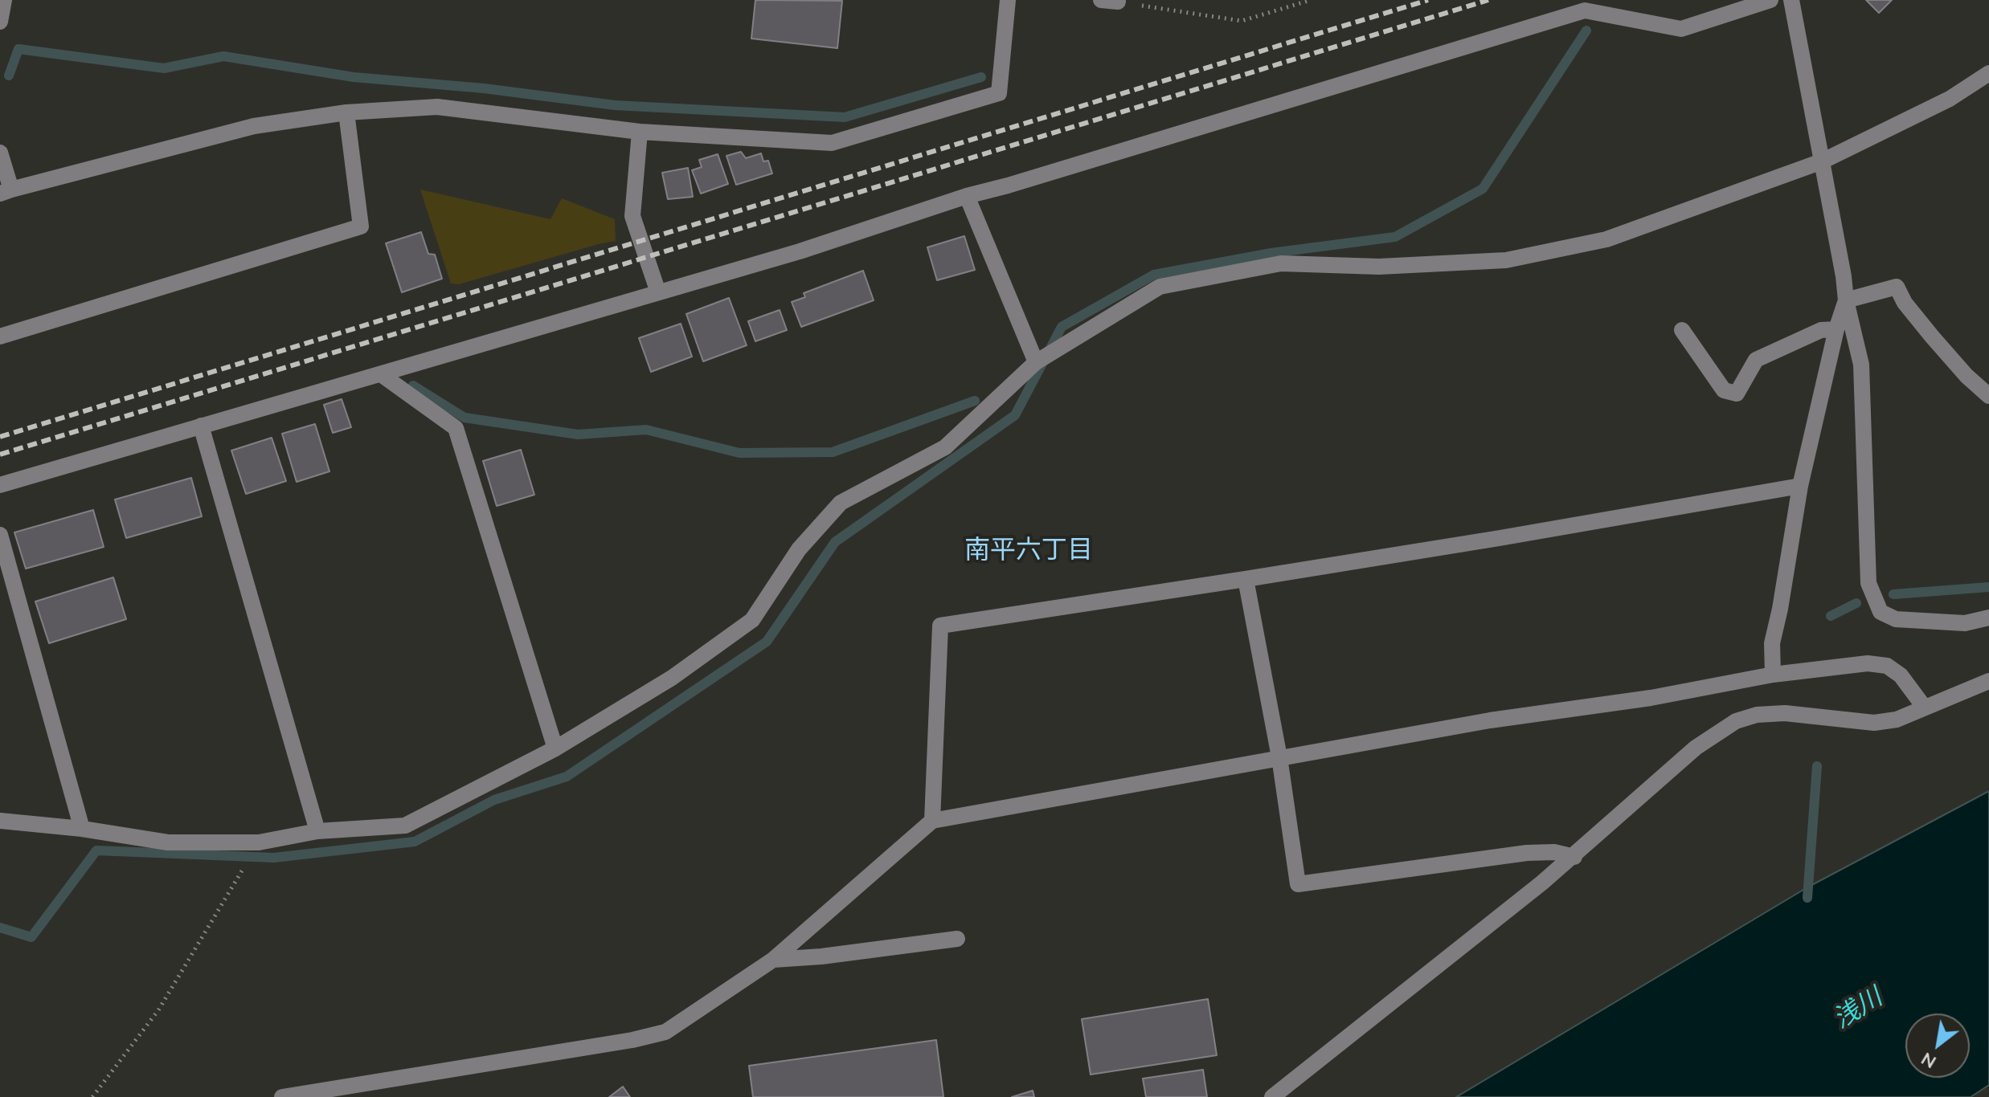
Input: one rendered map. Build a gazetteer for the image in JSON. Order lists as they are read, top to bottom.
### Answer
{
  "districts": ["南平六丁目"],
  "water": ["浅川"],
  "north": "bottom left"
}
